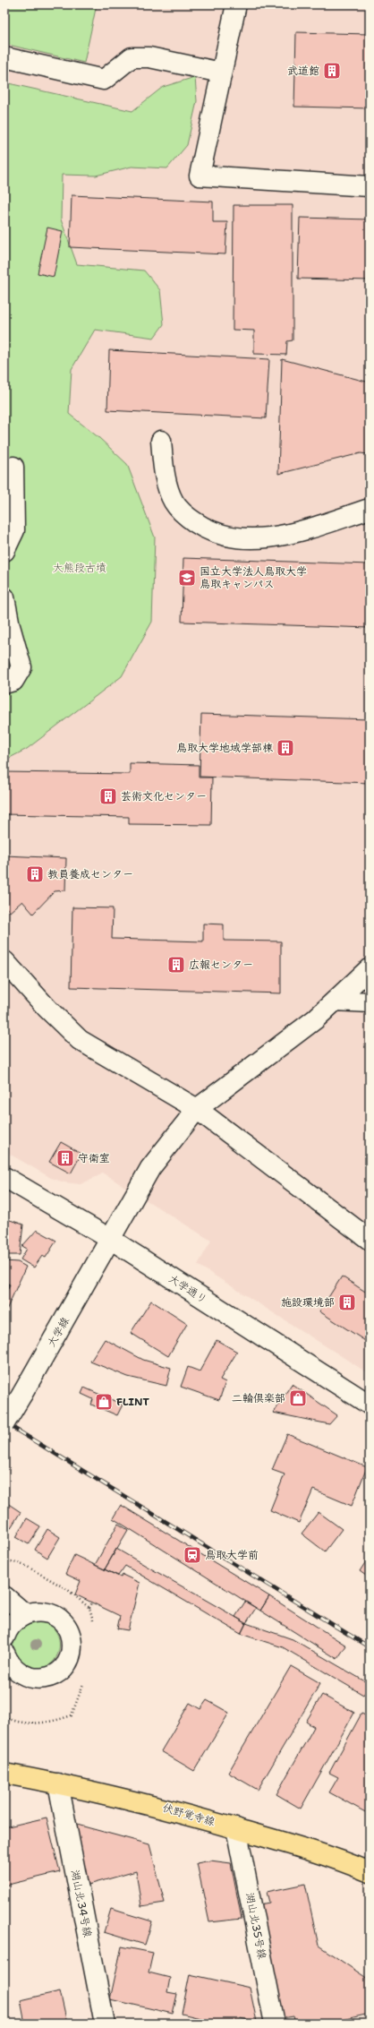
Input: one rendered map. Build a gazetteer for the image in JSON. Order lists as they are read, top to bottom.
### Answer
{
  "streets": {
    "main road": ["伏野覚寺線"],
    "street": [
      "大学通り",
      "大学線",
      "湖山北34号線",
      "湖山北35号線"
    ]
  },
  "crossings": [
    ["大学通り", "大学線"],
    ["伏野覚寺線", "湖山北34号線"],
    ["伏野覚寺線", "湖山北35号線"]
  ],
  "parks": ["大熊段古墳"],
  "places": {
    "building": [
      "武道館",
      "鳥取大学地域学部棟",
      "芸術文化センター",
      "教員養成センター",
      "広報センター",
      "守衛室",
      "施設環境部"
    ],
    "school or university": ["国立大学法人鳥取大学 鳥取キャンパス"],
    "shop": ["二輪倶楽部", "FLINT"],
    "station": ["鳥取大学前"]
  }
}
